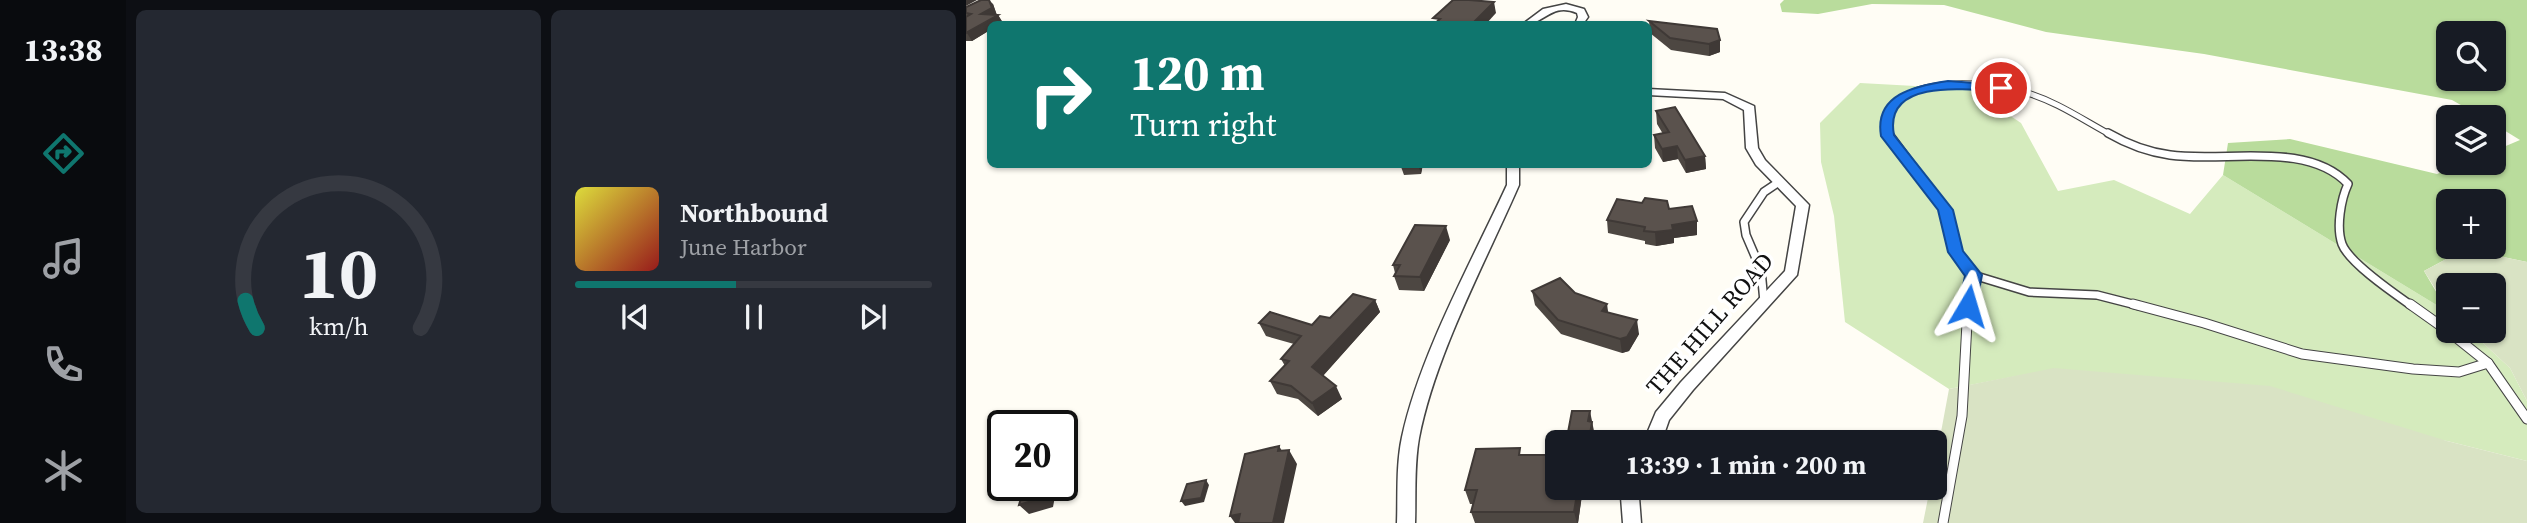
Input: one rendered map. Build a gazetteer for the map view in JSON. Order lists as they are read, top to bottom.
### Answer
{
  "streets": {
    "street": ["THE HILL ROAD"]
  },
  "page": {
    "tabs": "13:38",
    "map_buttons": ["+", "−"],
    "turn": ["120 m", "Turn right"],
    "song": ["Northbound", "June Harbor"],
    "limit": "20",
    "trip": "13:39 · 1 min · 200 m",
    "gauge": ["10", "km/h"]
  }
}
